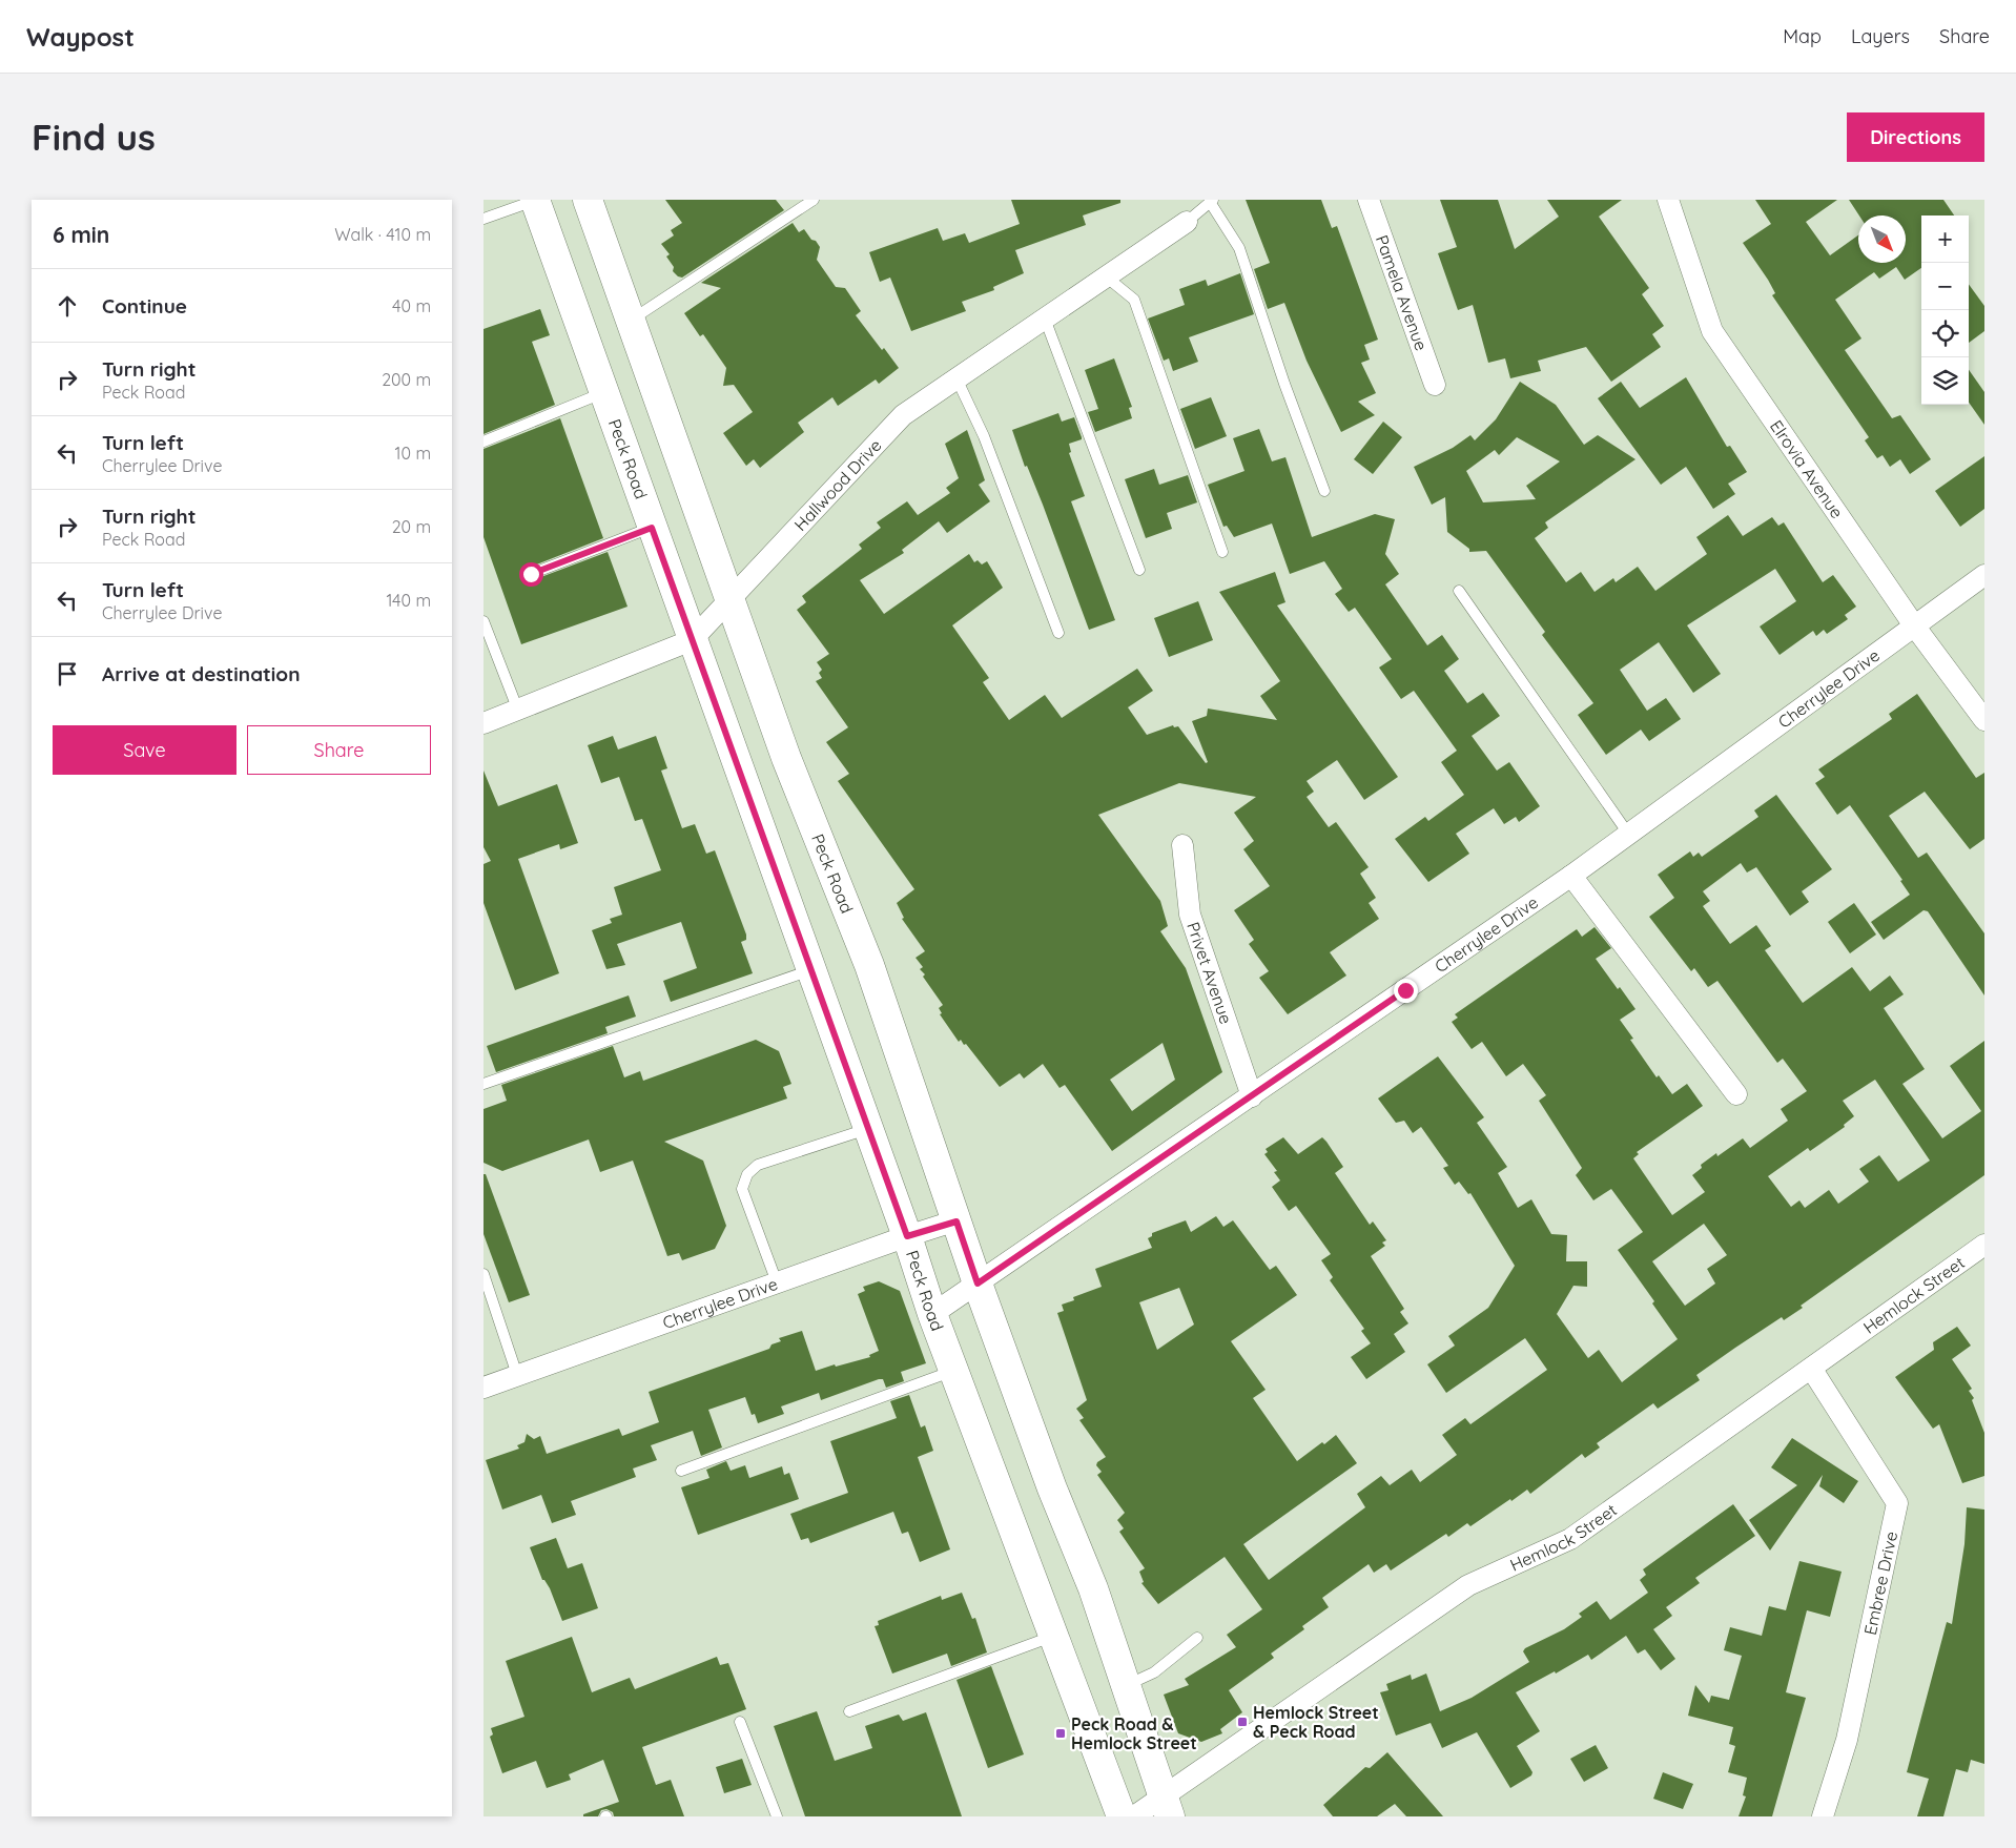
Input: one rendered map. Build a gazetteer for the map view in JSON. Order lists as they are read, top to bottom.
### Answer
{
  "streets": {
    "main road": ["Peck Road"],
    "street": [
      "Pamela Avenue",
      "Elrovia Avenue",
      "Hallwood Drive",
      "Cherrylee Drive",
      "Privet Avenue",
      "Hemlock Street",
      "Embree Drive"
    ]
  },
  "crossings": [
    ["Peck Road", "Hallwood Drive"],
    ["Peck Road", "Cherrylee Drive"],
    ["Peck Road", "Hemlock Street"],
    ["Elrovia Avenue", "Cherrylee Drive"],
    ["Cherrylee Drive", "Privet Avenue"],
    ["Hemlock Street", "Embree Drive"]
  ],
  "places": {
    "transit": ["Hemlock Street & Peck Road", "Peck Road & Hemlock Street"]
  },
  "north": "bottom right",
  "page": {
    "header": "Waypost",
    "nav": ["Map", "Layers", "Share"],
    "buttons": [
      "Directions",
      ["Save", "Share"]
    ],
    "title": "Find us",
    "heading": ["6 min", "Walk · 410 m"],
    "map_buttons": ["+", "−"],
    "list": [
      ["Continue", "40 m"],
      ["Turn right", "Peck Road", "200 m"],
      ["Turn left", "Cherrylee Drive", "10 m"],
      ["Turn right", "Peck Road", "20 m"],
      ["Turn left", "Cherrylee Drive", "140 m"],
      "Arrive at destination"
    ]
  }
}
